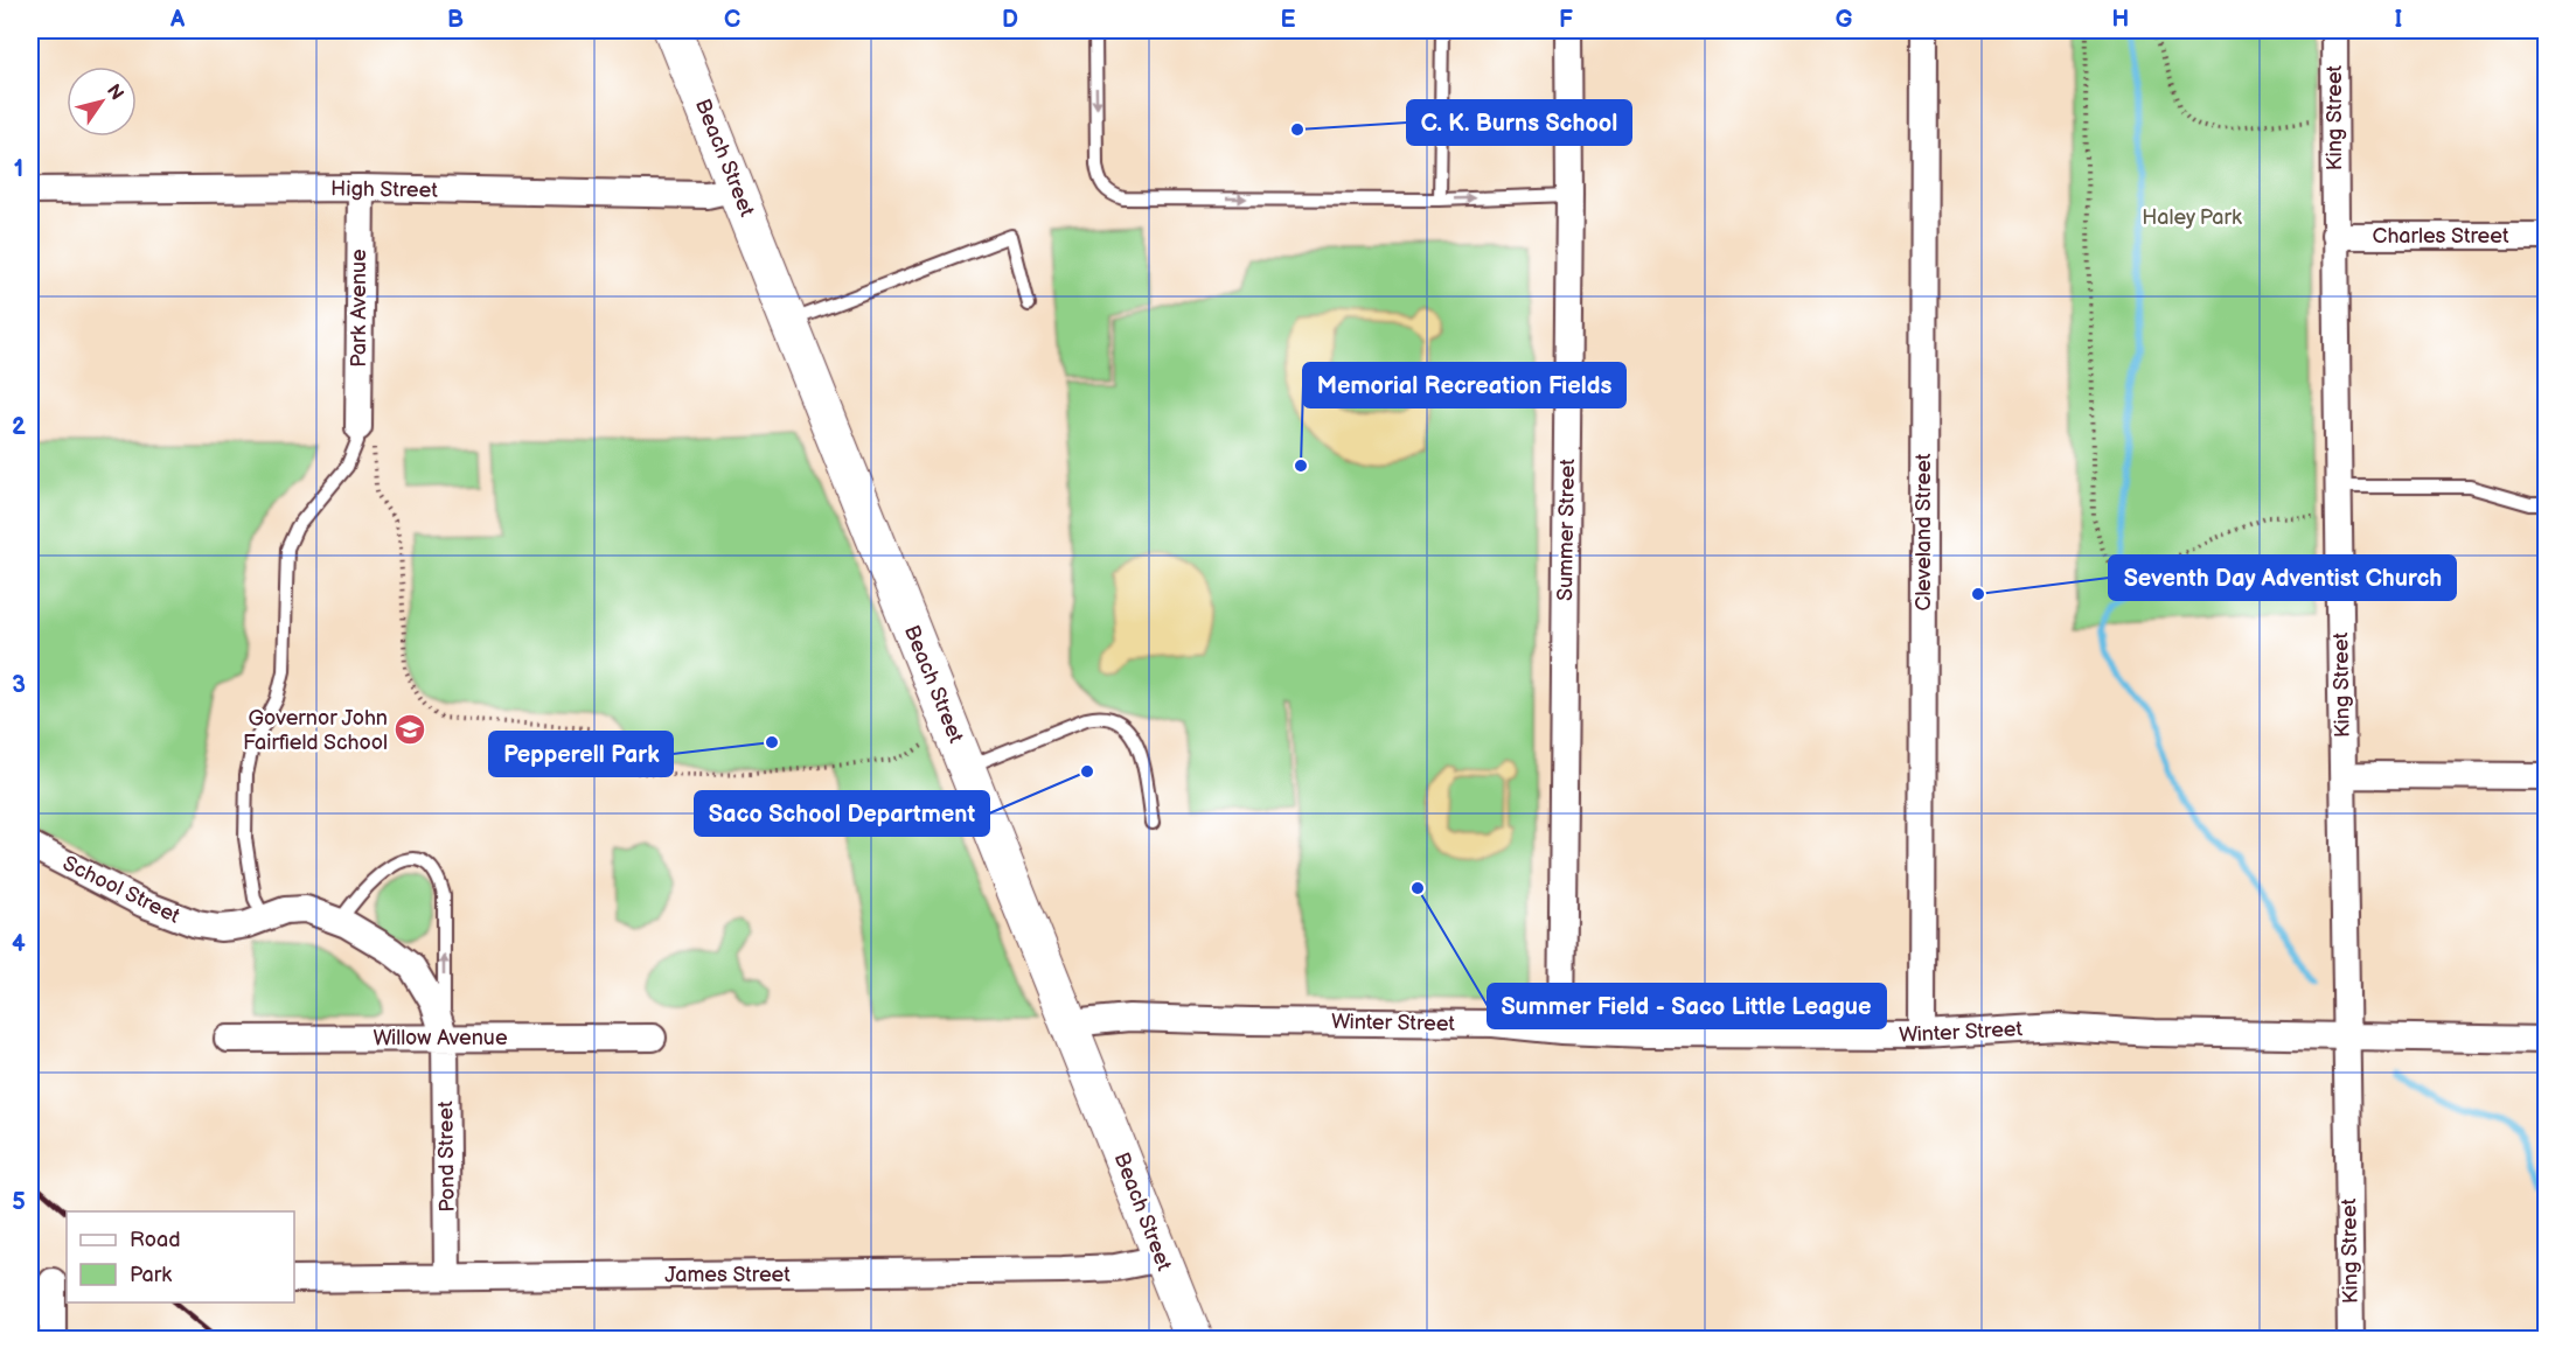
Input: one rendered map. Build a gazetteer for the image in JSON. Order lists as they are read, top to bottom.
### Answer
{
  "streets": {
    "main road": ["Beach Street"],
    "street": [
      "King Street",
      "High Street",
      "Charles Street",
      "Park Avenue",
      "Summer Street",
      "Cleveland Street",
      "School Street",
      "Winter Street",
      "Willow Avenue",
      "Pond Street",
      "James Street"
    ]
  },
  "crossings": [
    ["King Street", "Charles Street"],
    ["King Street", "Winter Street"],
    ["Beach Street", "High Street"],
    ["Beach Street", "Winter Street"],
    ["Beach Street", "James Street"],
    ["High Street", "Park Avenue"],
    ["Summer Street", "Winter Street"],
    ["Cleveland Street", "Winter Street"],
    ["School Street", "Willow Avenue"],
    ["School Street", "Pond Street"],
    ["Willow Avenue", "Pond Street"],
    ["Pond Street", "James Street"]
  ],
  "parks": ["Haley Park"],
  "places": {
    "other": [
      "C. K. Burns School",
      "Memorial Recreation Fields",
      "Seventh Day Adventist Church",
      "Pepperell Park",
      "Saco School Department",
      "Summer Field - Saco Little League"
    ],
    "school or university": ["Governor John Fairfield School"]
  },
  "legend": ["Road", "Park"],
  "north": "top right",
  "grid": {
    "columns": [
      "A",
      "B",
      "C",
      "D",
      "E",
      "F",
      "G",
      "H",
      "I"
    ],
    "rows": [
      "1",
      "2",
      "3",
      "4",
      "5"
    ]
  }
}
